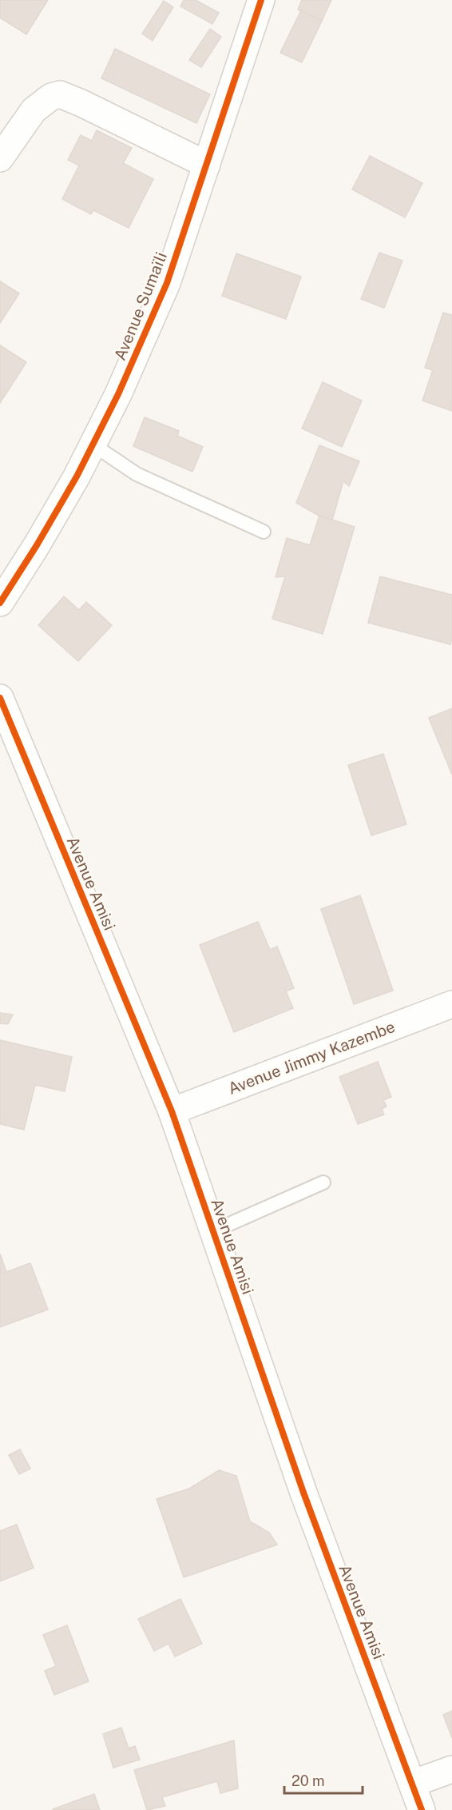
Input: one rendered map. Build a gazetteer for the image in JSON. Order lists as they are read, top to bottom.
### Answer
{
  "streets": {
    "street": ["Avenue Sumaïli", "Avenue Amisi", "Avenue Jimmy Kazembe"]
  },
  "crossings": [
    ["Avenue Amisi", "Avenue Jimmy Kazembe"]
  ],
  "scale_bar": "20 m"
}
